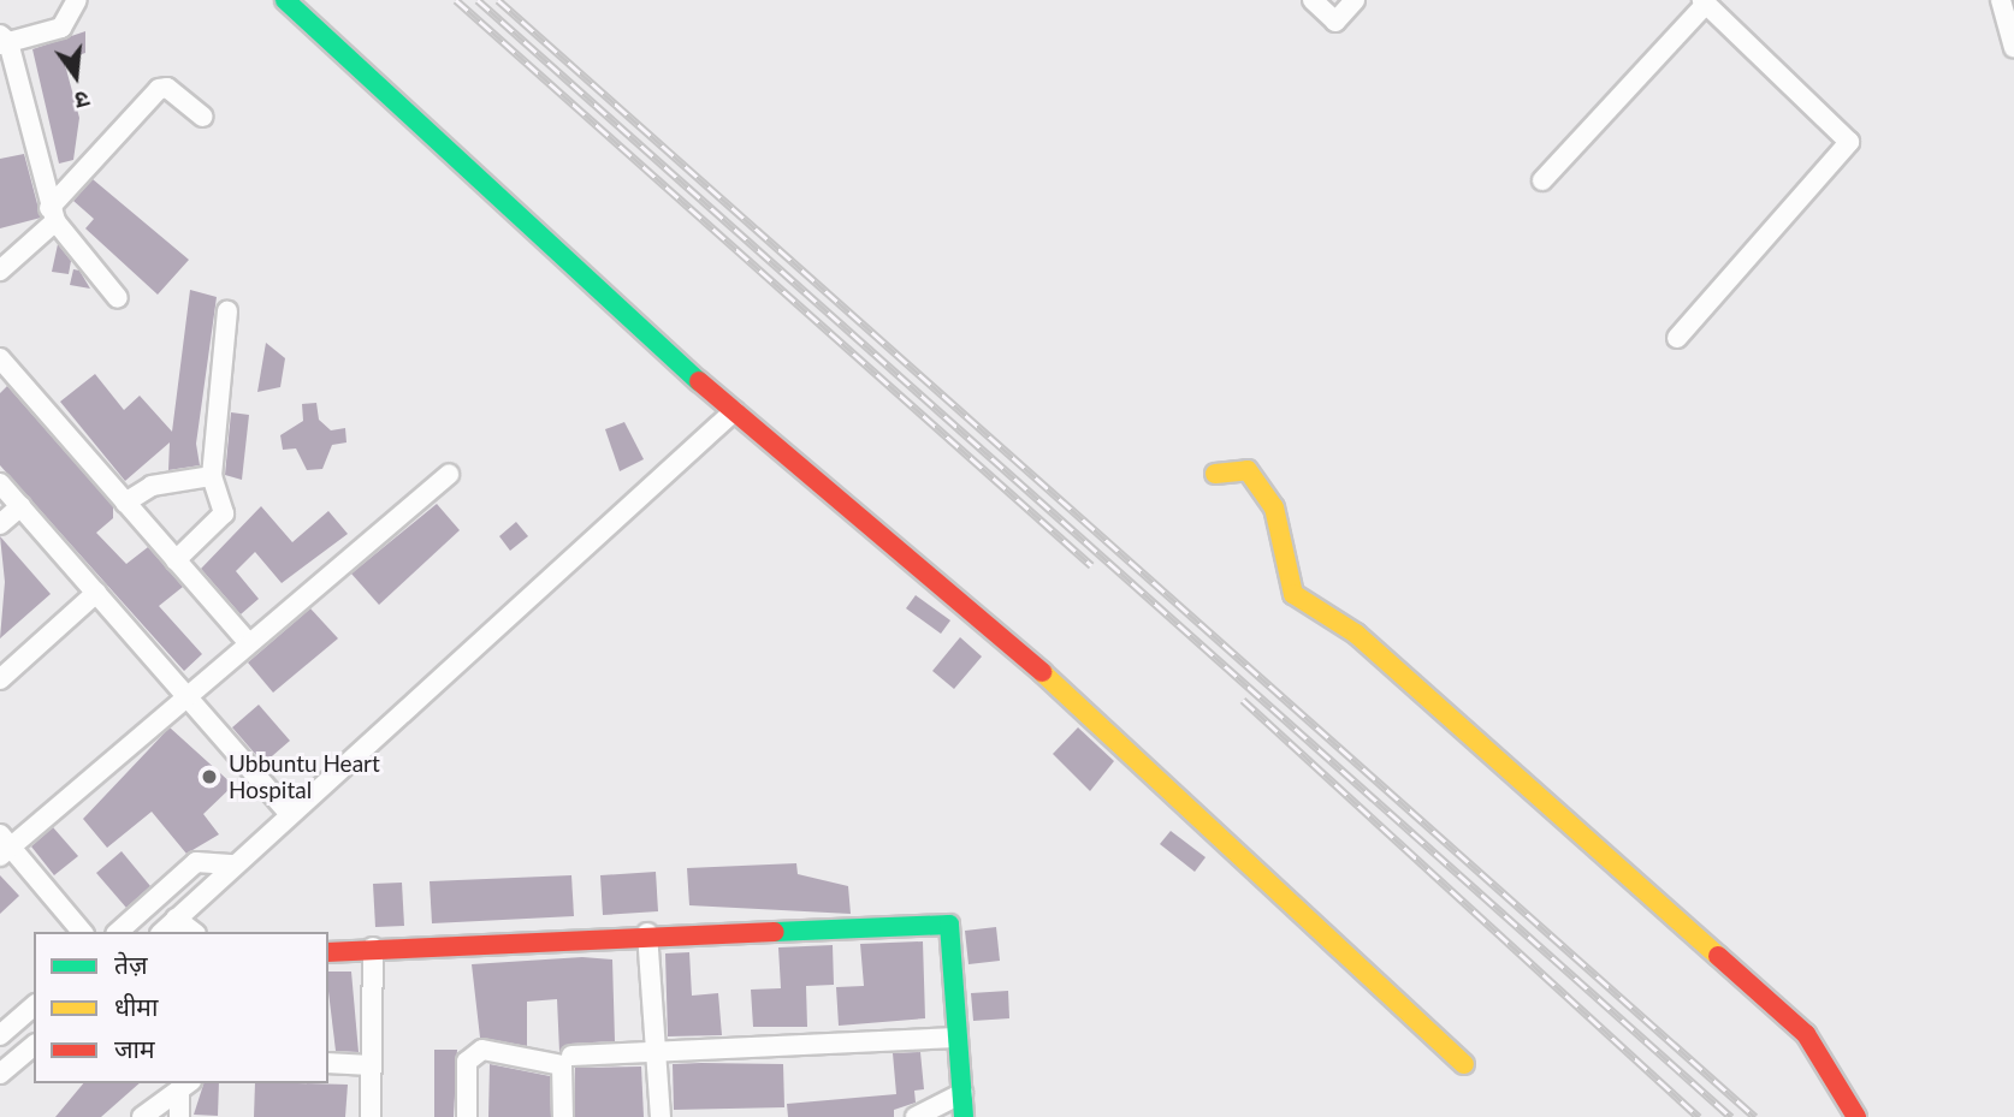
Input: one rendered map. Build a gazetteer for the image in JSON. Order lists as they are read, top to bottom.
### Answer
{
  "places": ["Ubbuntu Heart Hospital"],
  "legend": ["तेज़", "धीमा", "जाम"],
  "north": "bottom"
}
